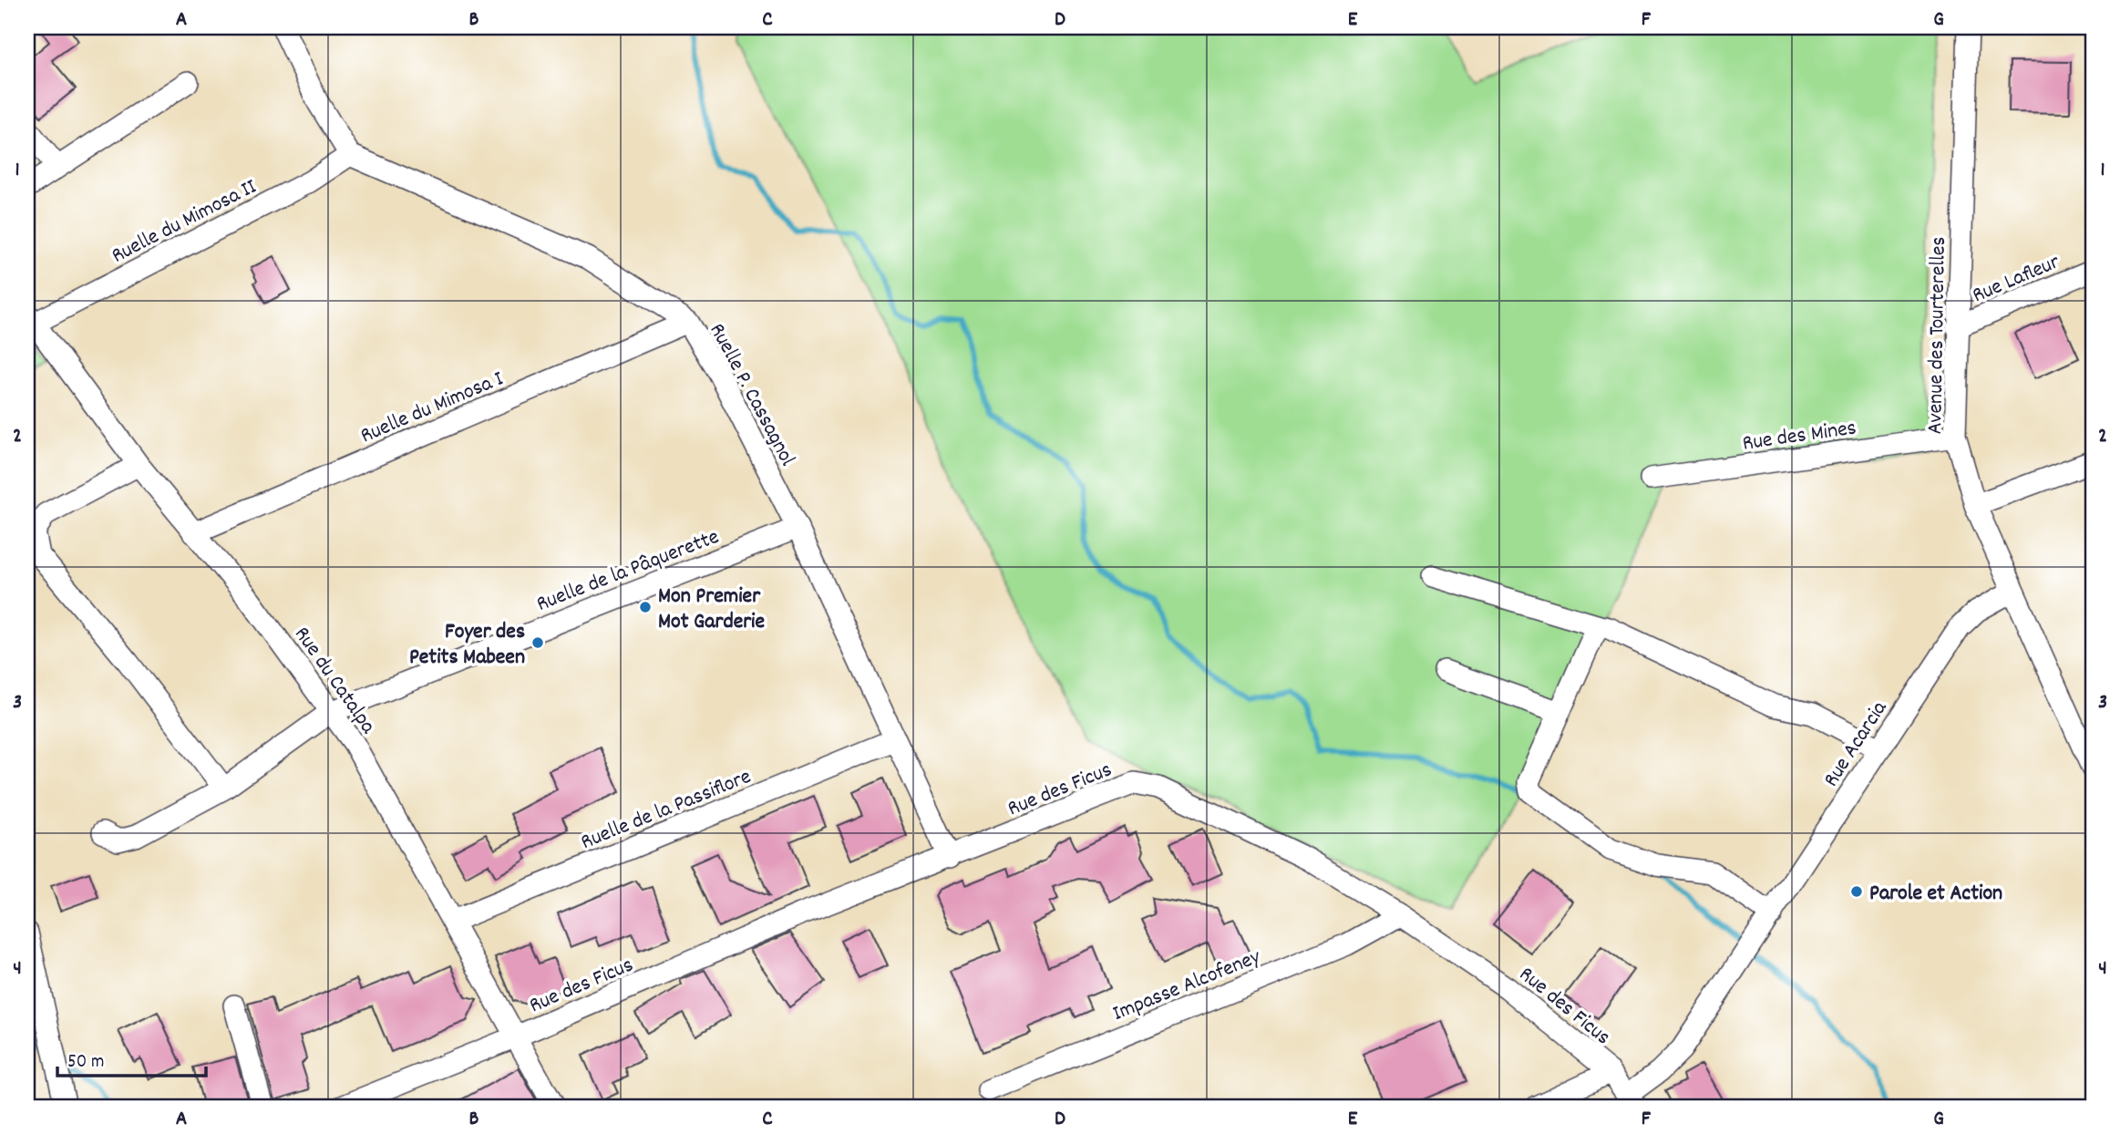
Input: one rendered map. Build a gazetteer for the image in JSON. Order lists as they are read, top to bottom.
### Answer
{
  "streets": {
    "street": [
      "Ruelle du Mimosa II",
      "Rue Lafleur",
      "Avenue des Tourterelles",
      "Ruelle P. Cassagnol",
      "Ruelle du Mimosa I",
      "Rue des Mines",
      "Ruelle de la Pâquerette",
      "Rue du Catalpa",
      "Rue Acarcia",
      "Rue des Ficus",
      "Ruelle de la Passiflore",
      "Impasse Alcofeney"
    ]
  },
  "crossings": [
    ["Ruelle du Mimosa II", "Ruelle P. Cassagnol"],
    ["Ruelle du Mimosa II", "Rue du Catalpa"],
    ["Rue Lafleur", "Avenue des Tourterelles"],
    ["Avenue des Tourterelles", "Rue des Mines"],
    ["Avenue des Tourterelles", "Rue Acarcia"],
    ["Ruelle P. Cassagnol", "Ruelle du Mimosa I"],
    ["Ruelle P. Cassagnol", "Ruelle de la Pâquerette"],
    ["Ruelle P. Cassagnol", "Rue des Ficus"],
    ["Ruelle P. Cassagnol", "Ruelle de la Passiflore"],
    ["Ruelle du Mimosa I", "Rue du Catalpa"],
    ["Ruelle de la Pâquerette", "Rue du Catalpa"],
    ["Rue du Catalpa", "Rue des Ficus"],
    ["Rue du Catalpa", "Ruelle de la Passiflore"],
    ["Rue Acarcia", "Rue des Ficus"],
    ["Rue des Ficus", "Impasse Alcofeney"]
  ],
  "places": ["Mon Premier Mot Garderie", "Foyer des Petits Mabeen", "Parole et Action"],
  "scale_bar": "50 m",
  "grid": {
    "columns": [
      "A",
      "B",
      "C",
      "D",
      "E",
      "F",
      "G"
    ],
    "rows": [
      "1",
      "2",
      "3",
      "4"
    ]
  }
}
